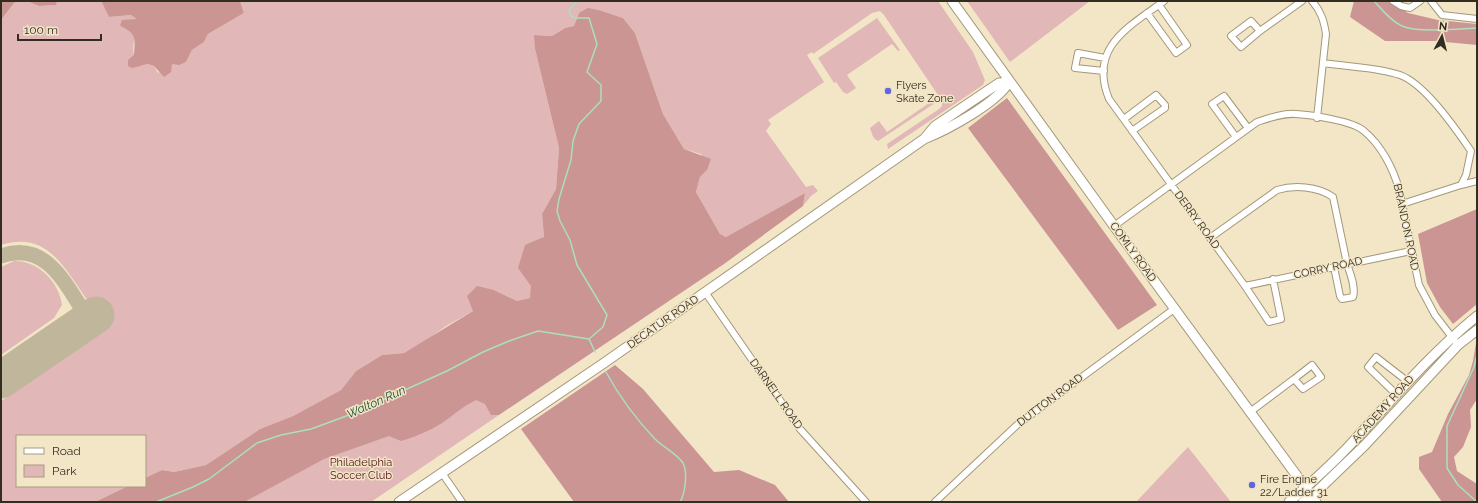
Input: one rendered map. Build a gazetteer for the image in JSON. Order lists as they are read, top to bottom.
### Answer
{
  "streets": {
    "street": [
      "DERRY ROAD",
      "BRANDON ROAD",
      "COMLY ROAD",
      "CORRY ROAD",
      "DECATUR ROAD",
      "DARNELL ROAD",
      "DUTTON ROAD",
      "ACADEMY ROAD"
    ]
  },
  "crossings": [
    ["DERRY ROAD", "BRANDON ROAD"],
    ["DERRY ROAD", "CORRY ROAD"],
    ["BRANDON ROAD", "COMLY ROAD"],
    ["BRANDON ROAD", "CORRY ROAD"],
    ["BRANDON ROAD", "ACADEMY ROAD"],
    ["COMLY ROAD", "DECATUR ROAD"],
    ["COMLY ROAD", "DUTTON ROAD"],
    ["COMLY ROAD", "ACADEMY ROAD"],
    ["DECATUR ROAD", "DARNELL ROAD"]
  ],
  "water": ["Walton Run"],
  "parks": ["Philadelphia Soccer Club"],
  "places": ["Flyers Skate Zone", "Fire Engine 22/Ladder 31"],
  "legend": ["Road", "Park"],
  "scale_bar": "100 m",
  "north": "top"
}
